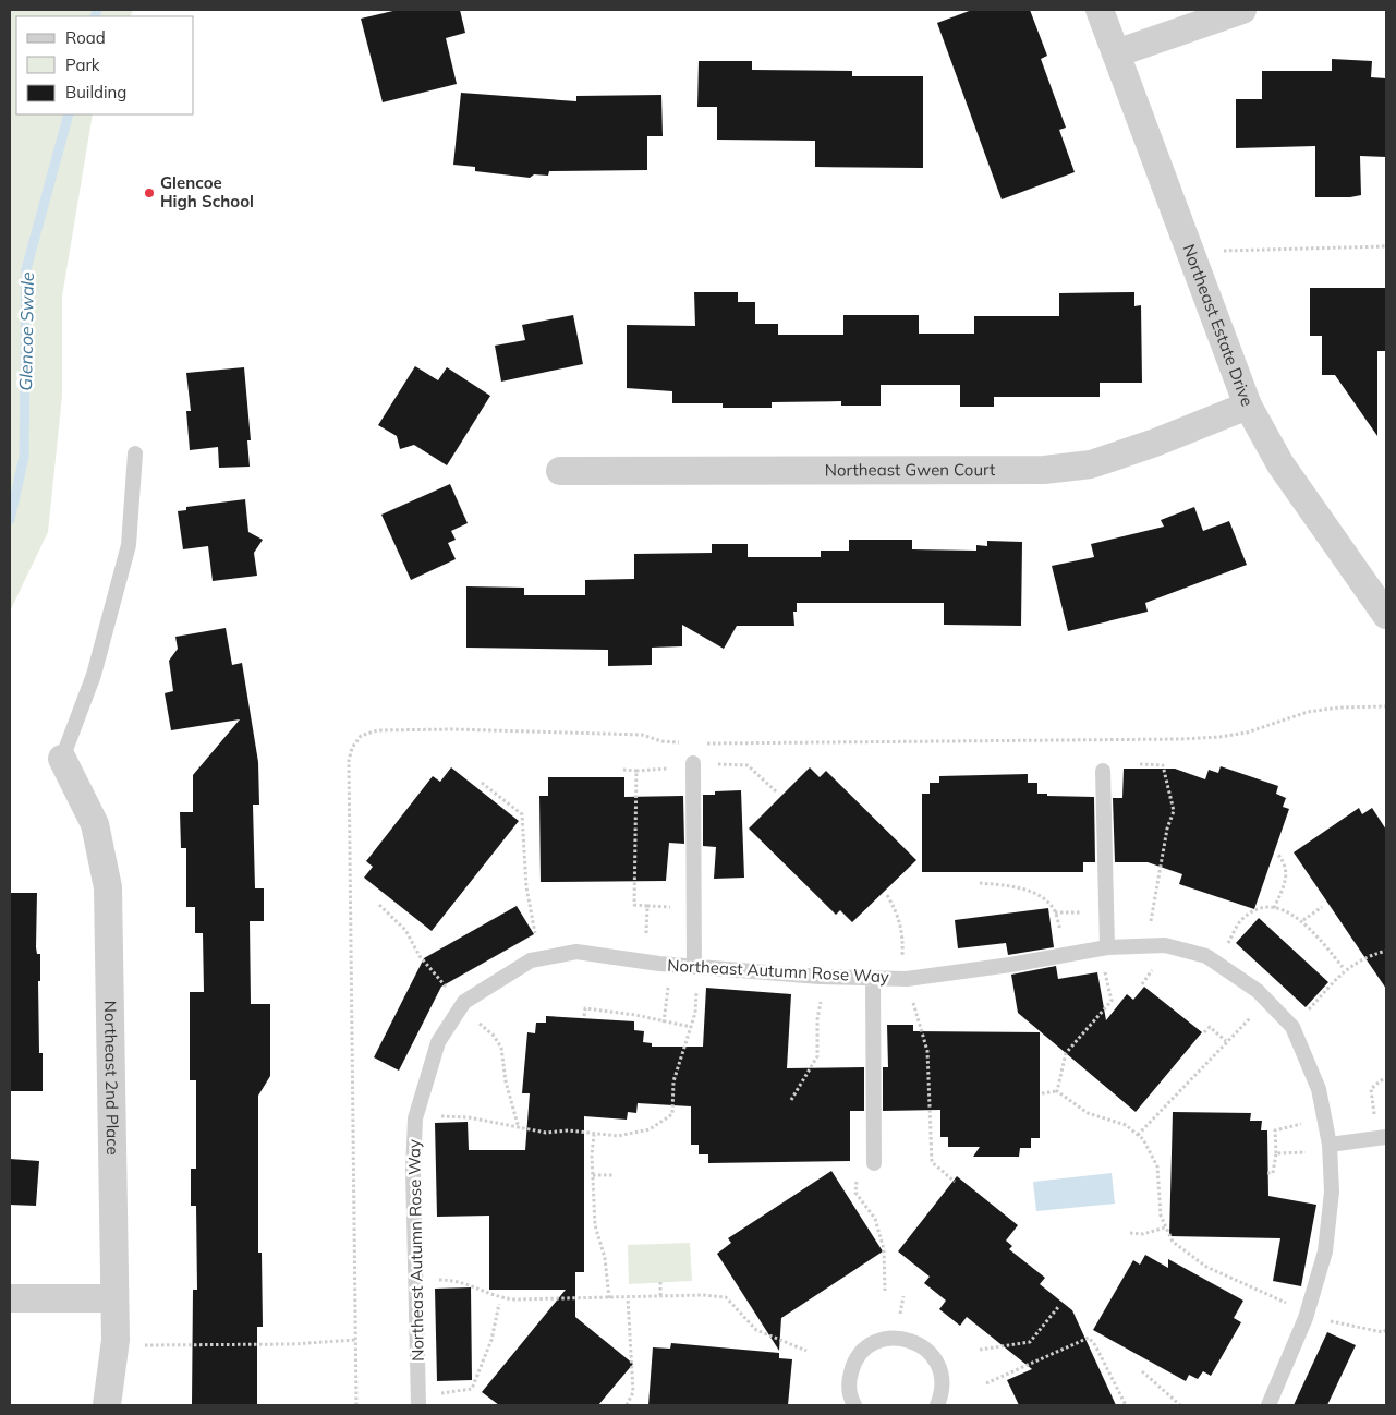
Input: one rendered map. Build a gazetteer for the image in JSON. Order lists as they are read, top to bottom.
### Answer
{
  "streets": {
    "street": ["Northeast Estate Drive", "Northeast Gwen Court", "Northeast 2nd Place"],
    "lane": ["Northeast Autumn Rose Way"]
  },
  "crossings": [
    ["Northeast Estate Drive", "Northeast Gwen Court"]
  ],
  "water": ["Glencoe Swale"],
  "places": ["Glencoe High School"],
  "legend": ["Road", "Park", "Building"]
}
